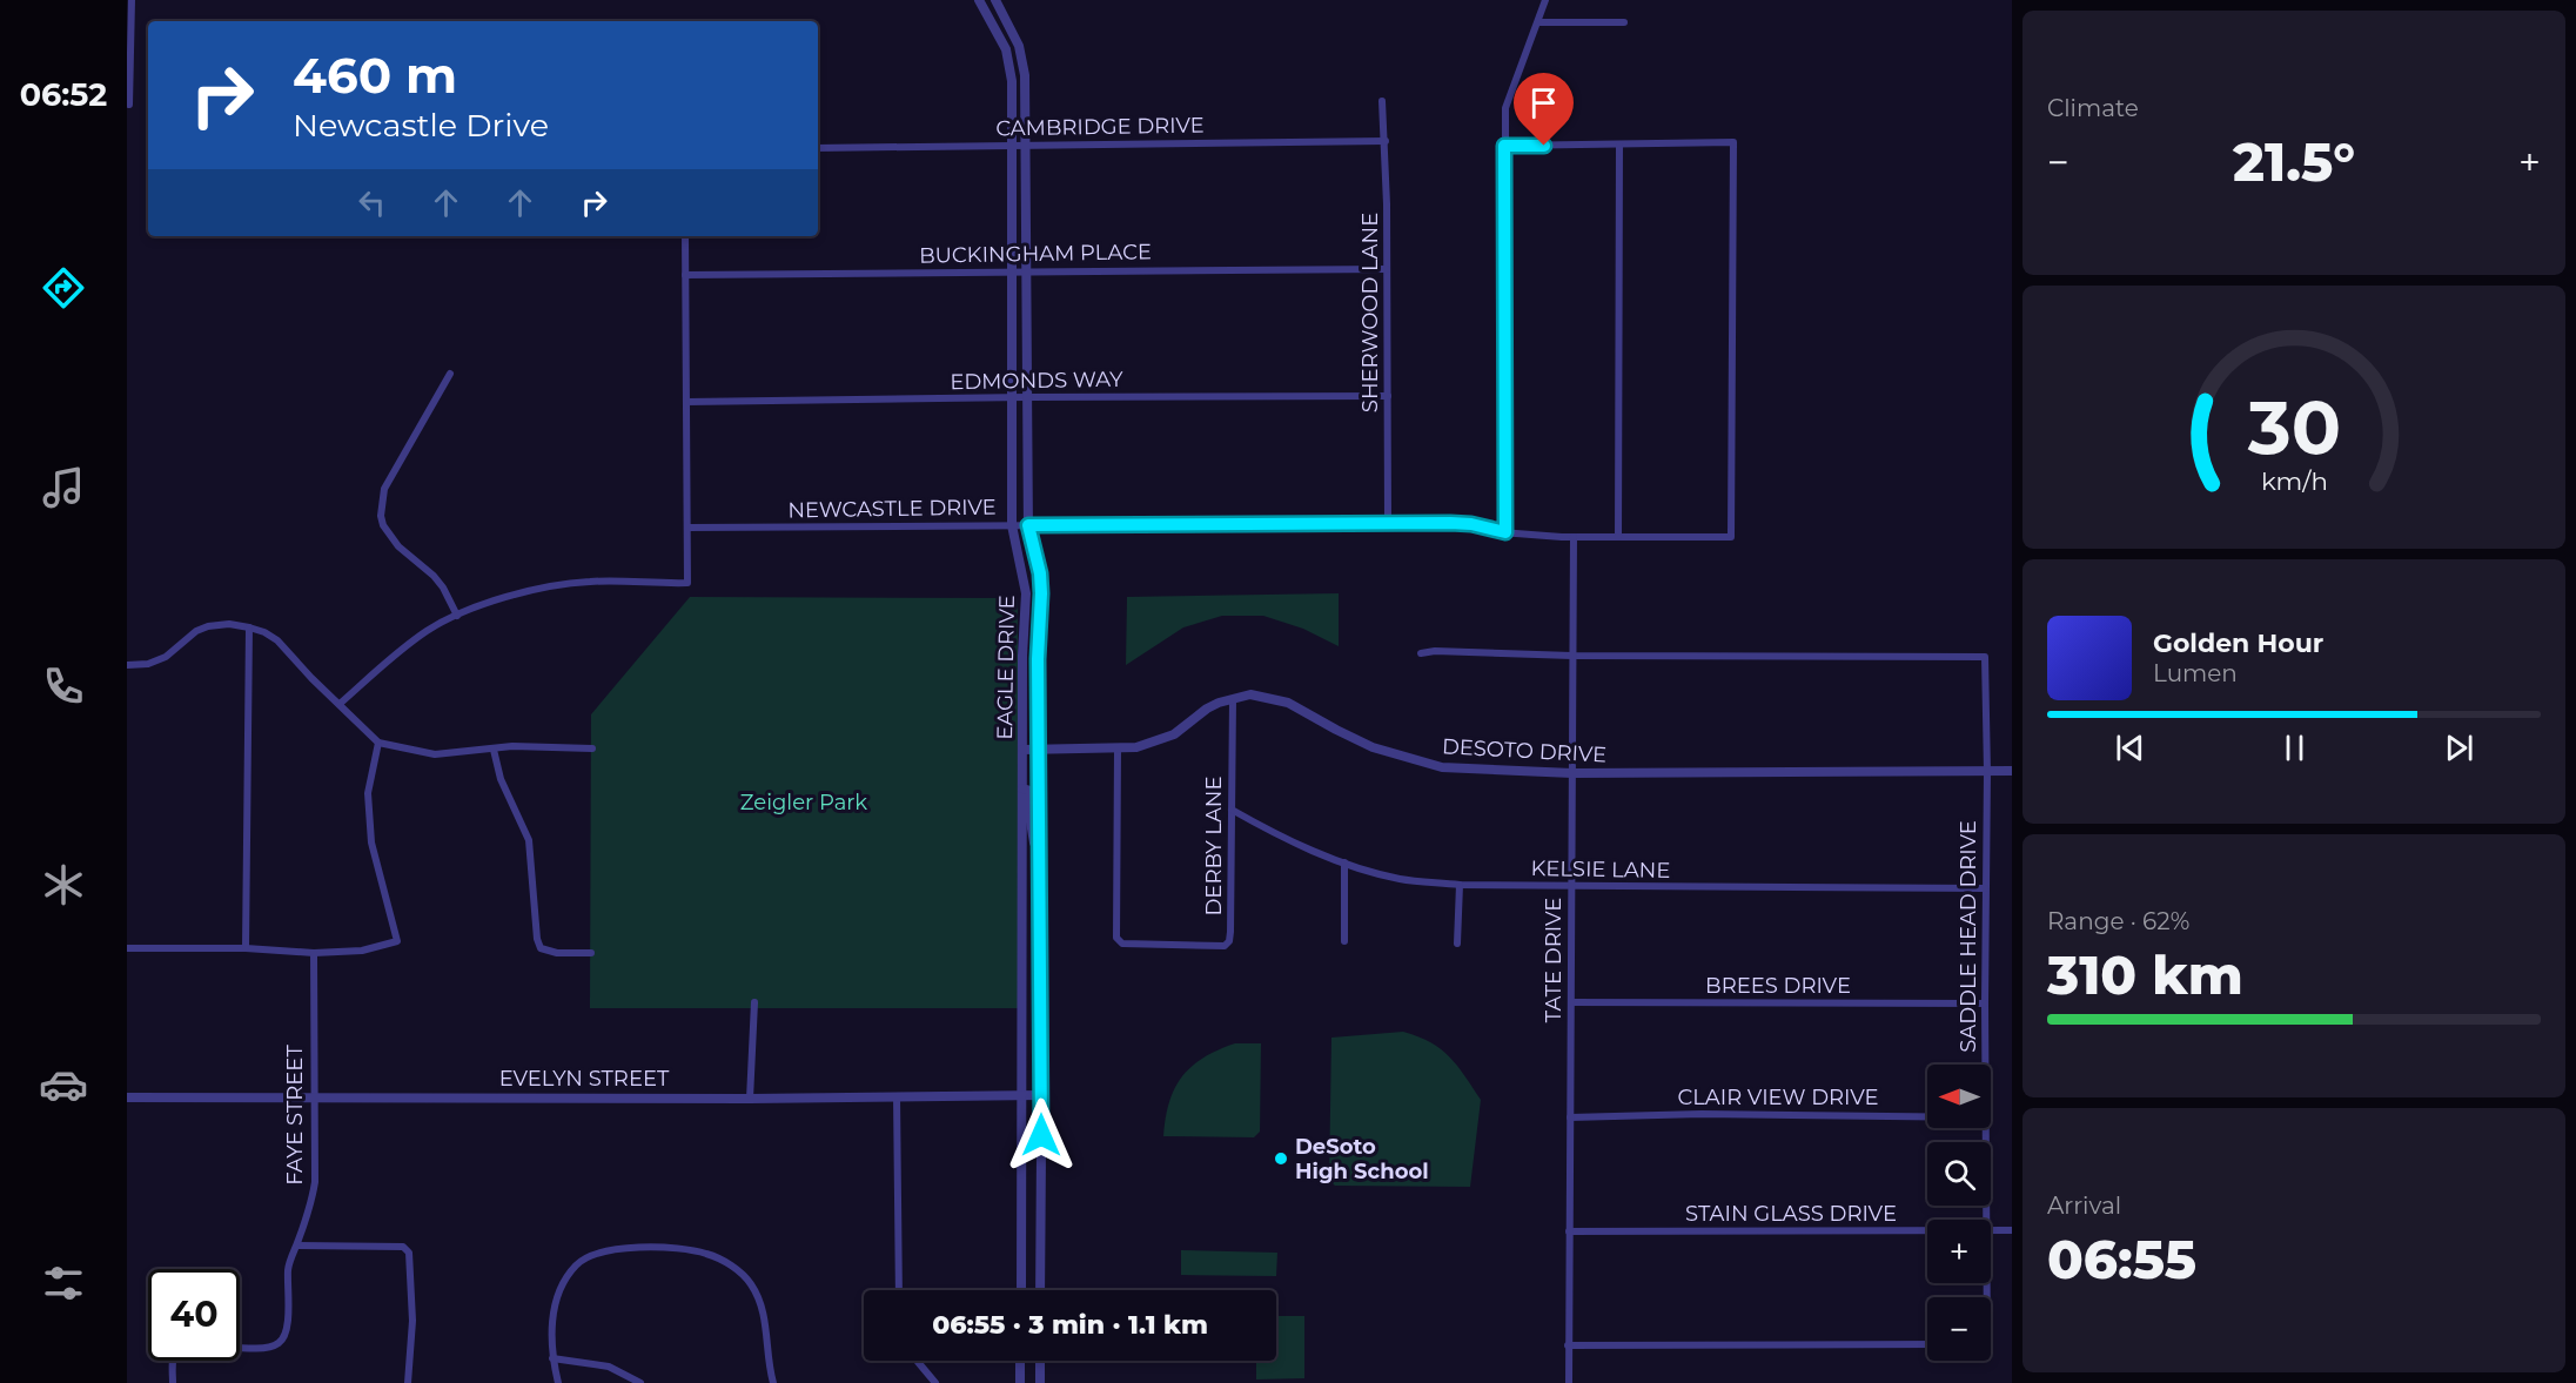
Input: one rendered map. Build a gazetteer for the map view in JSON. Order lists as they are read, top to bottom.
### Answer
{
  "streets": {
    "street": [
      "CAMBRIDGE DRIVE",
      "BUCKINGHAM PLACE",
      "SHERWOOD LANE",
      "EDMONDS WAY",
      "NEWCASTLE DRIVE",
      "EAGLE DRIVE",
      "DESOTO DRIVE",
      "DERBY LANE",
      "KELSIE LANE",
      "SADDLE HEAD DRIVE",
      "TATE DRIVE",
      "BREES DRIVE",
      "EVELYN STREET",
      "CLAIR VIEW DRIVE",
      "FAYE STREET",
      "STAIN GLASS DRIVE"
    ]
  },
  "crossings": [
    ["CAMBRIDGE DRIVE", "SHERWOOD LANE"],
    ["CAMBRIDGE DRIVE", "EAGLE DRIVE"],
    ["BUCKINGHAM PLACE", "SHERWOOD LANE"],
    ["BUCKINGHAM PLACE", "EAGLE DRIVE"],
    ["SHERWOOD LANE", "EDMONDS WAY"],
    ["SHERWOOD LANE", "NEWCASTLE DRIVE"],
    ["EDMONDS WAY", "EAGLE DRIVE"],
    ["NEWCASTLE DRIVE", "EAGLE DRIVE"],
    ["NEWCASTLE DRIVE", "TATE DRIVE"],
    ["EAGLE DRIVE", "DESOTO DRIVE"],
    ["EAGLE DRIVE", "EVELYN STREET"],
    ["DESOTO DRIVE", "DERBY LANE"],
    ["DESOTO DRIVE", "SADDLE HEAD DRIVE"],
    ["DESOTO DRIVE", "TATE DRIVE"],
    ["DERBY LANE", "KELSIE LANE"],
    ["KELSIE LANE", "SADDLE HEAD DRIVE"],
    ["KELSIE LANE", "TATE DRIVE"],
    ["SADDLE HEAD DRIVE", "TATE DRIVE"],
    ["SADDLE HEAD DRIVE", "BREES DRIVE"],
    ["TATE DRIVE", "BREES DRIVE"],
    ["TATE DRIVE", "CLAIR VIEW DRIVE"],
    ["TATE DRIVE", "STAIN GLASS DRIVE"],
    ["EVELYN STREET", "FAYE STREET"]
  ],
  "parks": ["Zeigler Park"],
  "places": ["DeSoto High School"],
  "north": "left",
  "page": {
    "tabs": "06:52",
    "tile": [
      "Climate",
      ["Range · 62%", "310 km"],
      ["Arrival", "06:55"]
    ],
    "turn": ["460 m", "Newcastle Drive"],
    "heat": ["−", "21.5°", "+"],
    "song": ["Golden Hour", "Lumen"],
    "map_buttons": ["+", "−"],
    "limit": "40",
    "trip": "06:55 · 3 min · 1.1 km",
    "gauge": ["30", "km/h"]
  }
}
